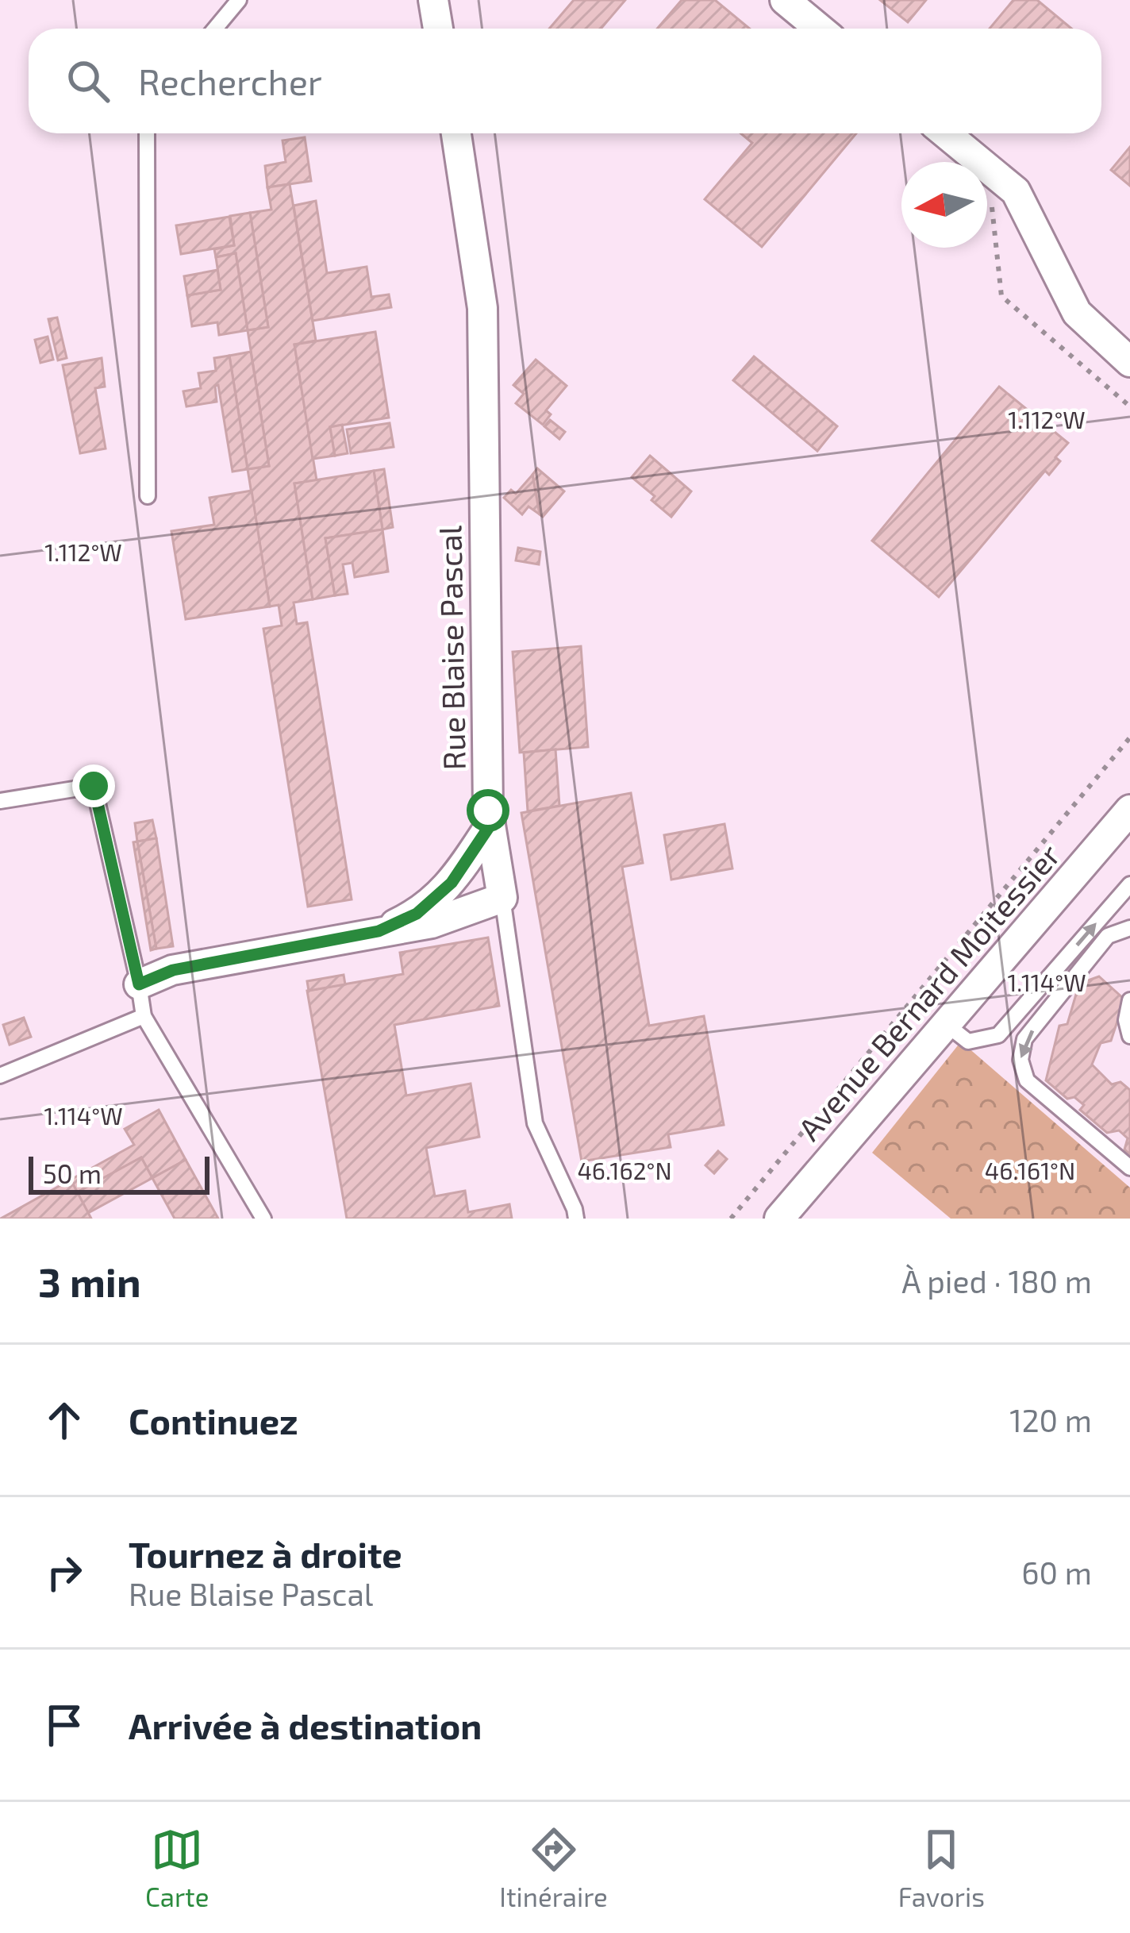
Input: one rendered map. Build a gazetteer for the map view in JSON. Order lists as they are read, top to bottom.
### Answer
{
  "streets": {
    "street": ["Rue Blaise Pascal", "Avenue Bernard Moitessier"]
  },
  "scale_bar": "50 m",
  "north": "left",
  "page": {
    "search": "Rechercher",
    "scale": "50 m",
    "heading": ["3 min", "À pied · 180 m"],
    "list": [
      ["Continuez", "120 m"],
      ["Tournez à droite", "Rue Blaise Pascal", "60 m"],
      "Arrivée à destination"
    ],
    "nav": ["Carte", "Itinéraire", "Favoris"]
  },
  "coordinates": [
    "1.112°W",
    "1.114°W",
    "46.162°N",
    "46.161°N"
  ]
}
